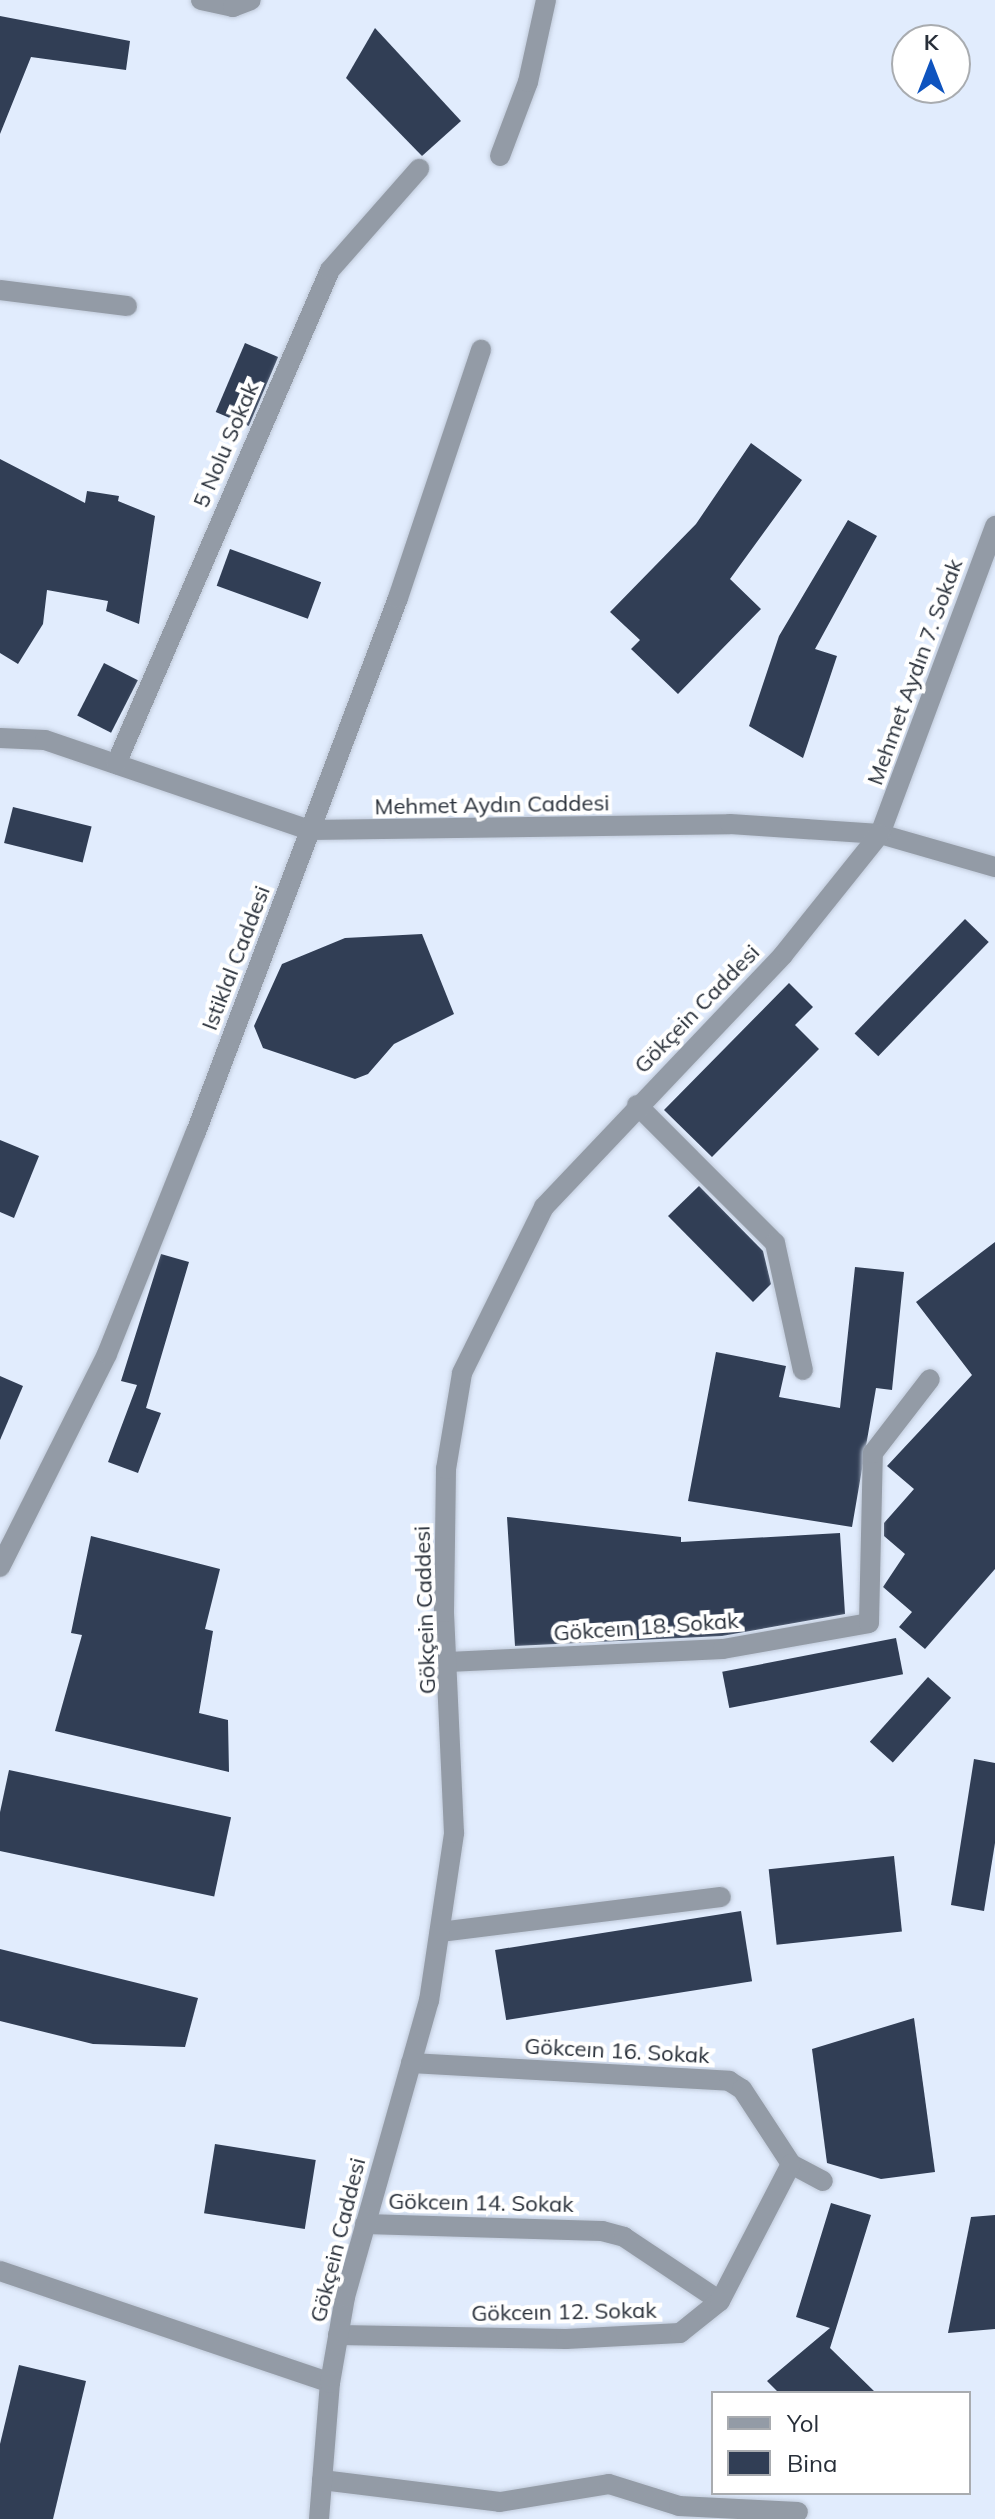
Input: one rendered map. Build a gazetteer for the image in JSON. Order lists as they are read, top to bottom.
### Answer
{
  "streets": {
    "street": [
      "5 Nolu Sokak",
      "Mehmet Aydın 7. Sokak",
      "Mehmet Aydın Caddesi",
      "Istiklal Caddesi",
      "Gökçein Caddesi",
      "Gökceın 18. Sokak",
      "Gökceın 16. Sokak",
      "Gökceın 14. Sokak",
      "Gökceın 12. Sokak"
    ]
  },
  "crossings": [
    ["5 Nolu Sokak", "Mehmet Aydın Caddesi"],
    ["Mehmet Aydın 7. Sokak", "Mehmet Aydın Caddesi"],
    ["Mehmet Aydın 7. Sokak", "Gökçein Caddesi"],
    ["Mehmet Aydın Caddesi", "Istiklal Caddesi"],
    ["Mehmet Aydın Caddesi", "Gökçein Caddesi"],
    ["Gökçein Caddesi", "Gökceın 18. Sokak"],
    ["Gökçein Caddesi", "Gökceın 16. Sokak"],
    ["Gökçein Caddesi", "Gökceın 14. Sokak"],
    ["Gökçein Caddesi", "Gökceın 12. Sokak"],
    ["Gökceın 16. Sokak", "Gökceın 12. Sokak"],
    ["Gökceın 14. Sokak", "Gökceın 12. Sokak"]
  ],
  "legend": ["Yol", "Bina"],
  "north": "top"
}
